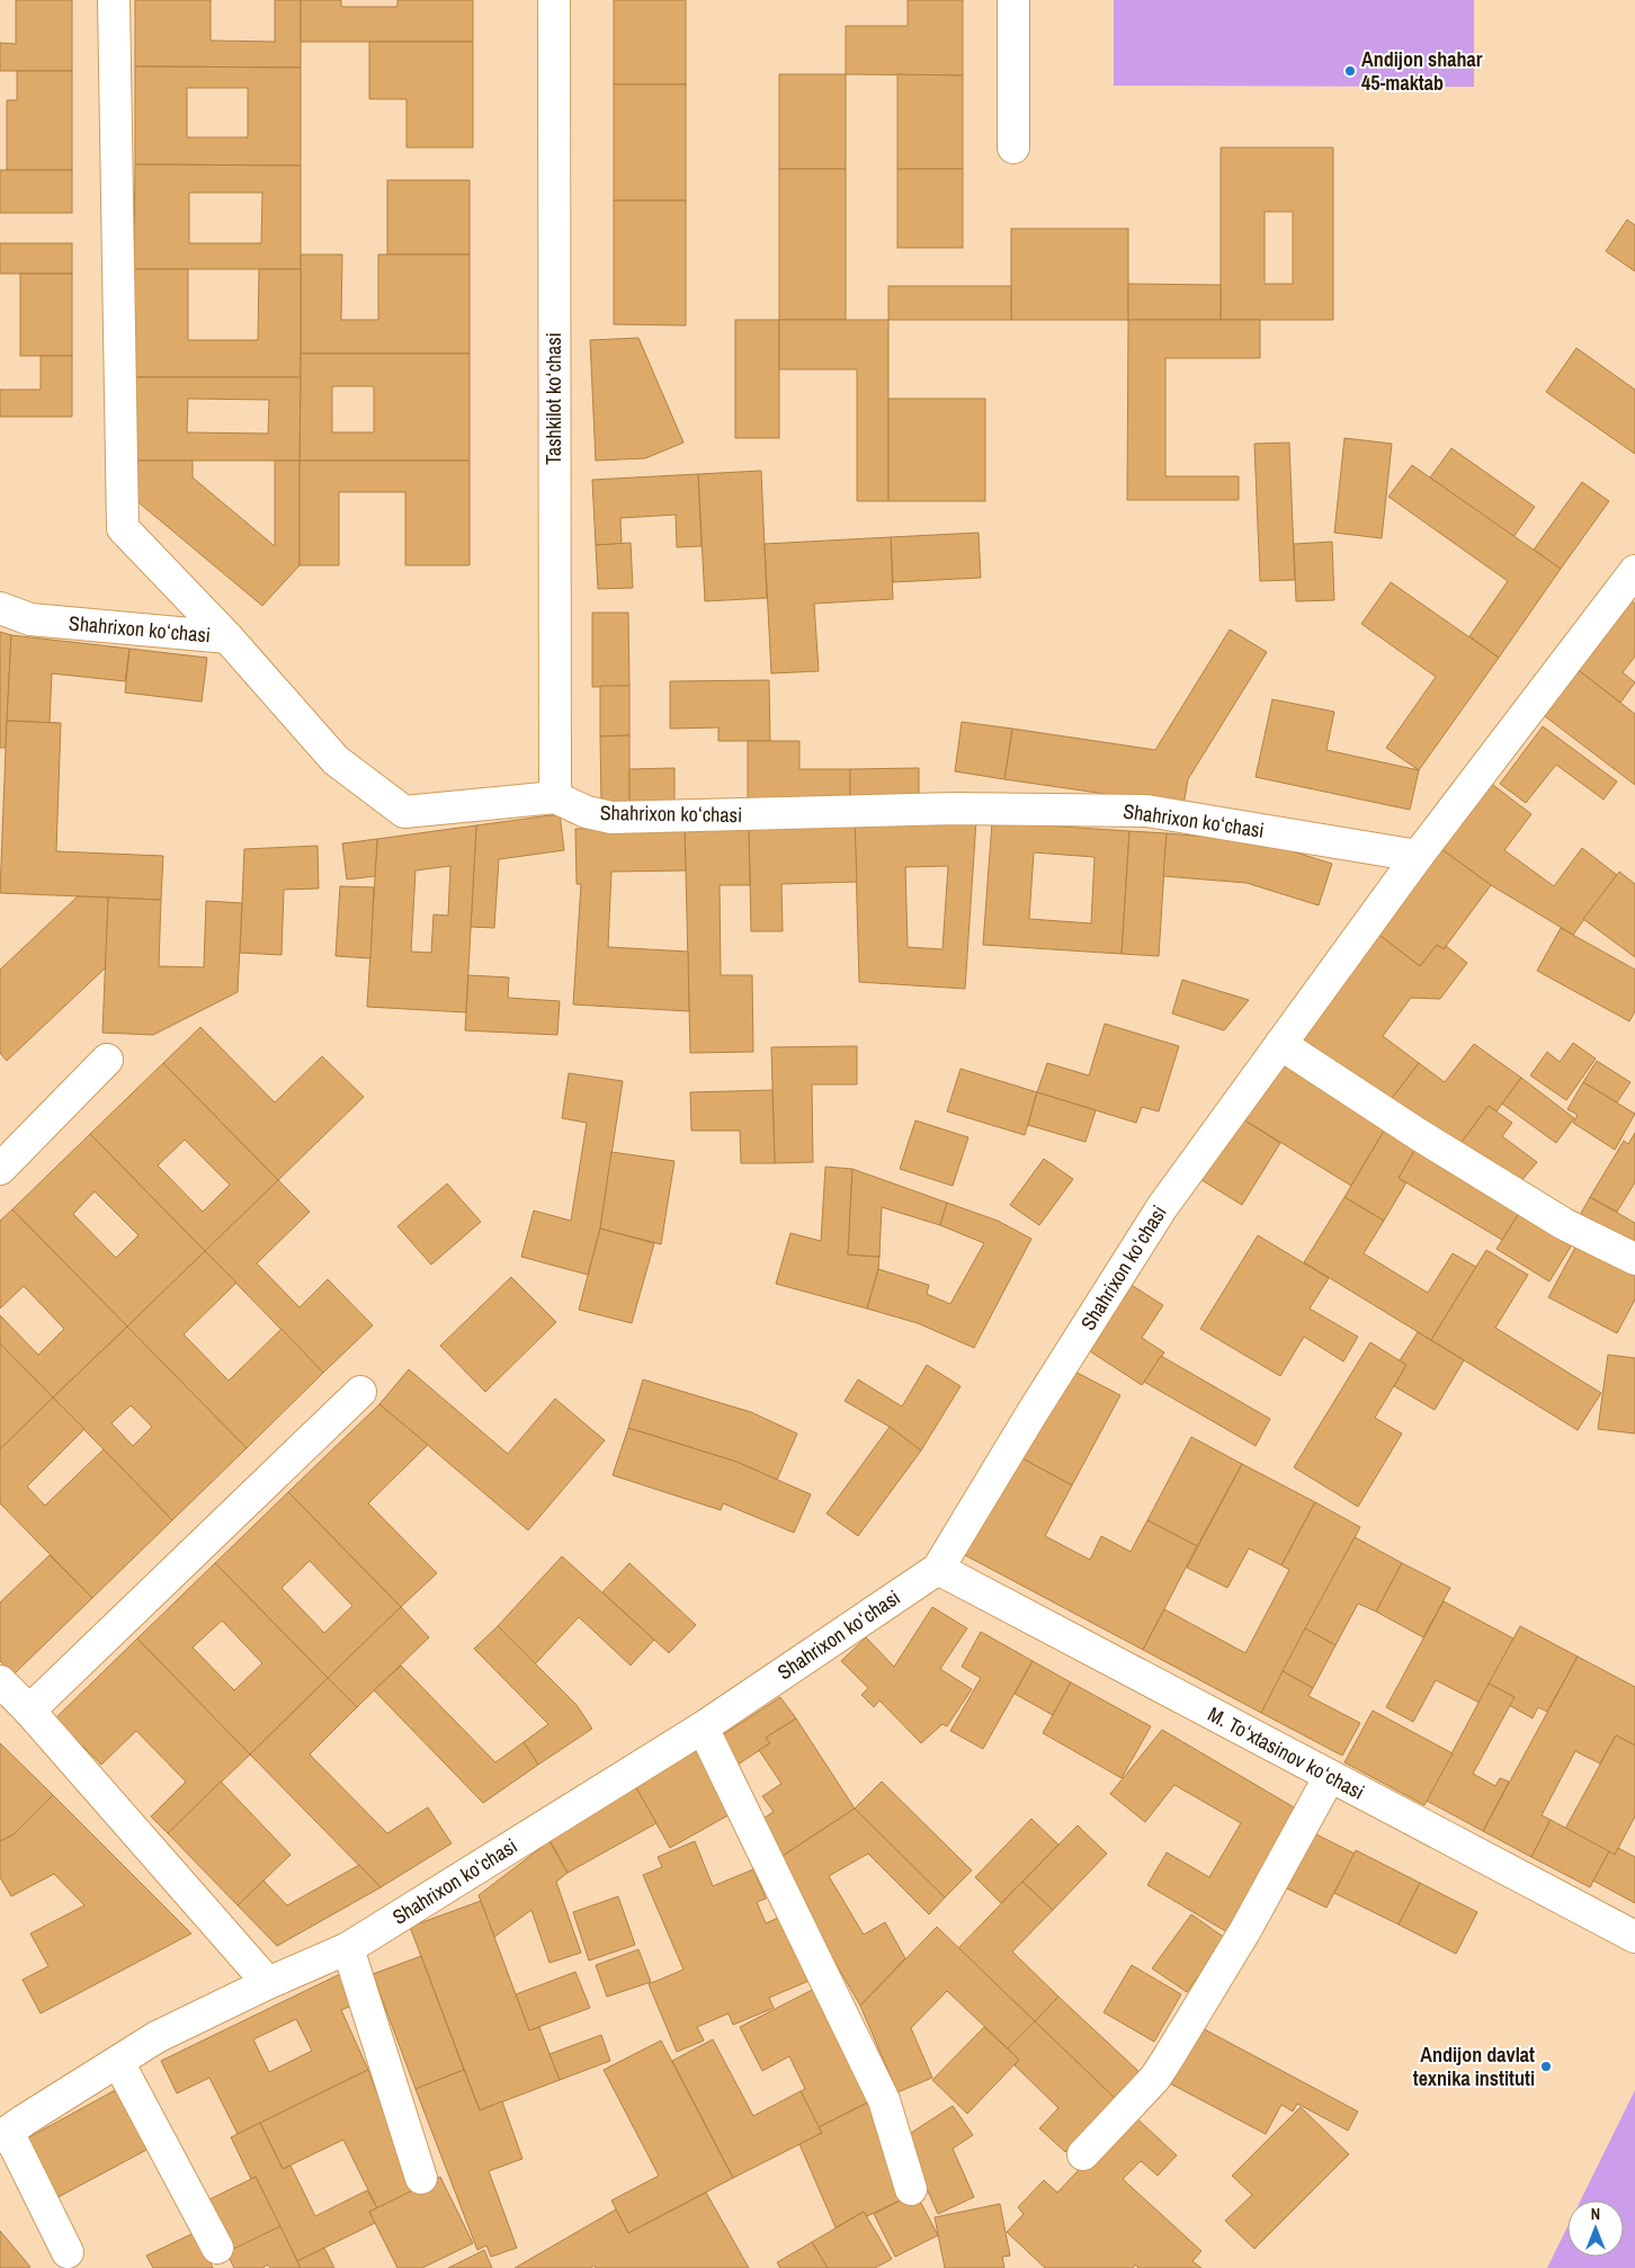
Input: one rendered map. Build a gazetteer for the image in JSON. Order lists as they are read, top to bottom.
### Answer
{
  "streets": {
    "street": ["Tashkilot koʻchasi", "Shahrixon koʻchasi", "M. Toʻxtasinov koʻchasi"]
  },
  "crossings": [
    ["Tashkilot koʻchasi", "Shahrixon koʻchasi"],
    ["Shahrixon koʻchasi", "M. Toʻxtasinov koʻchasi"]
  ],
  "places": ["Andijon shahar 45-maktab", "Andijon davlat texnika instituti"],
  "north": "top"
}
